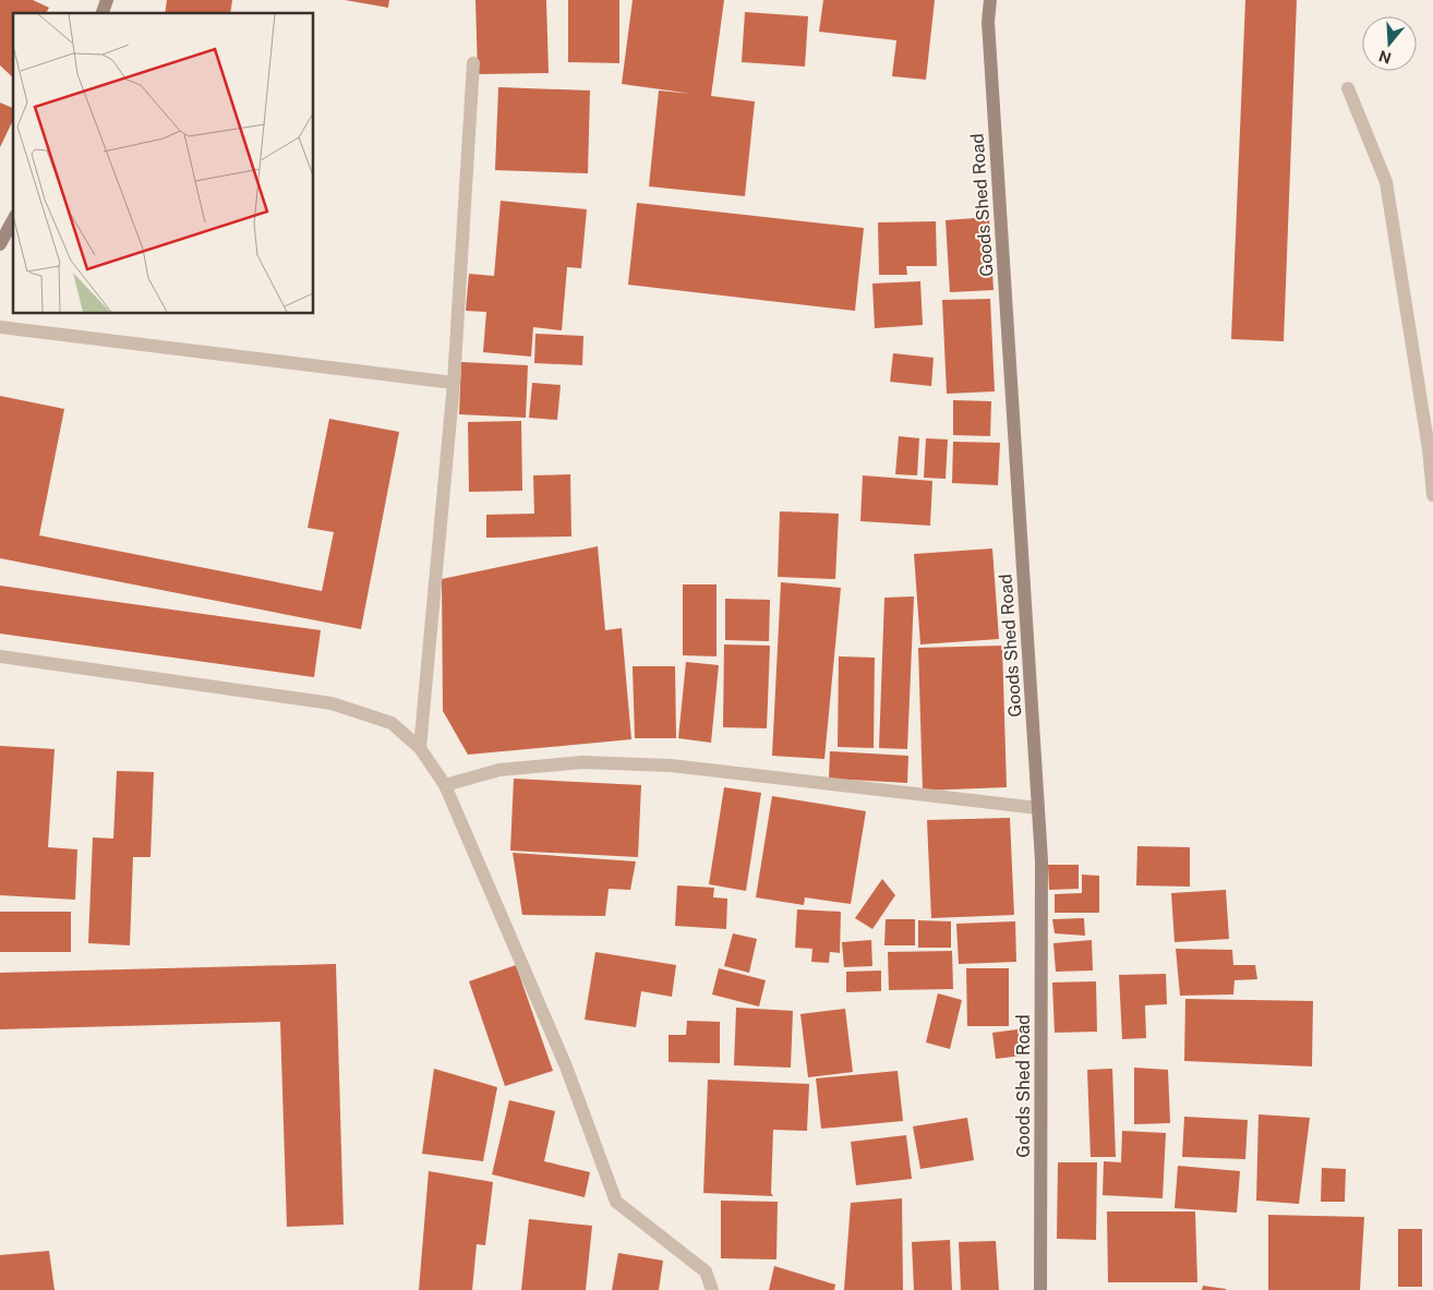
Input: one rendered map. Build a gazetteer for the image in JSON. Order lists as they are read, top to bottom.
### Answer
{
  "streets": {
    "street": ["Goods Shed Road"]
  },
  "north": "bottom"
}
